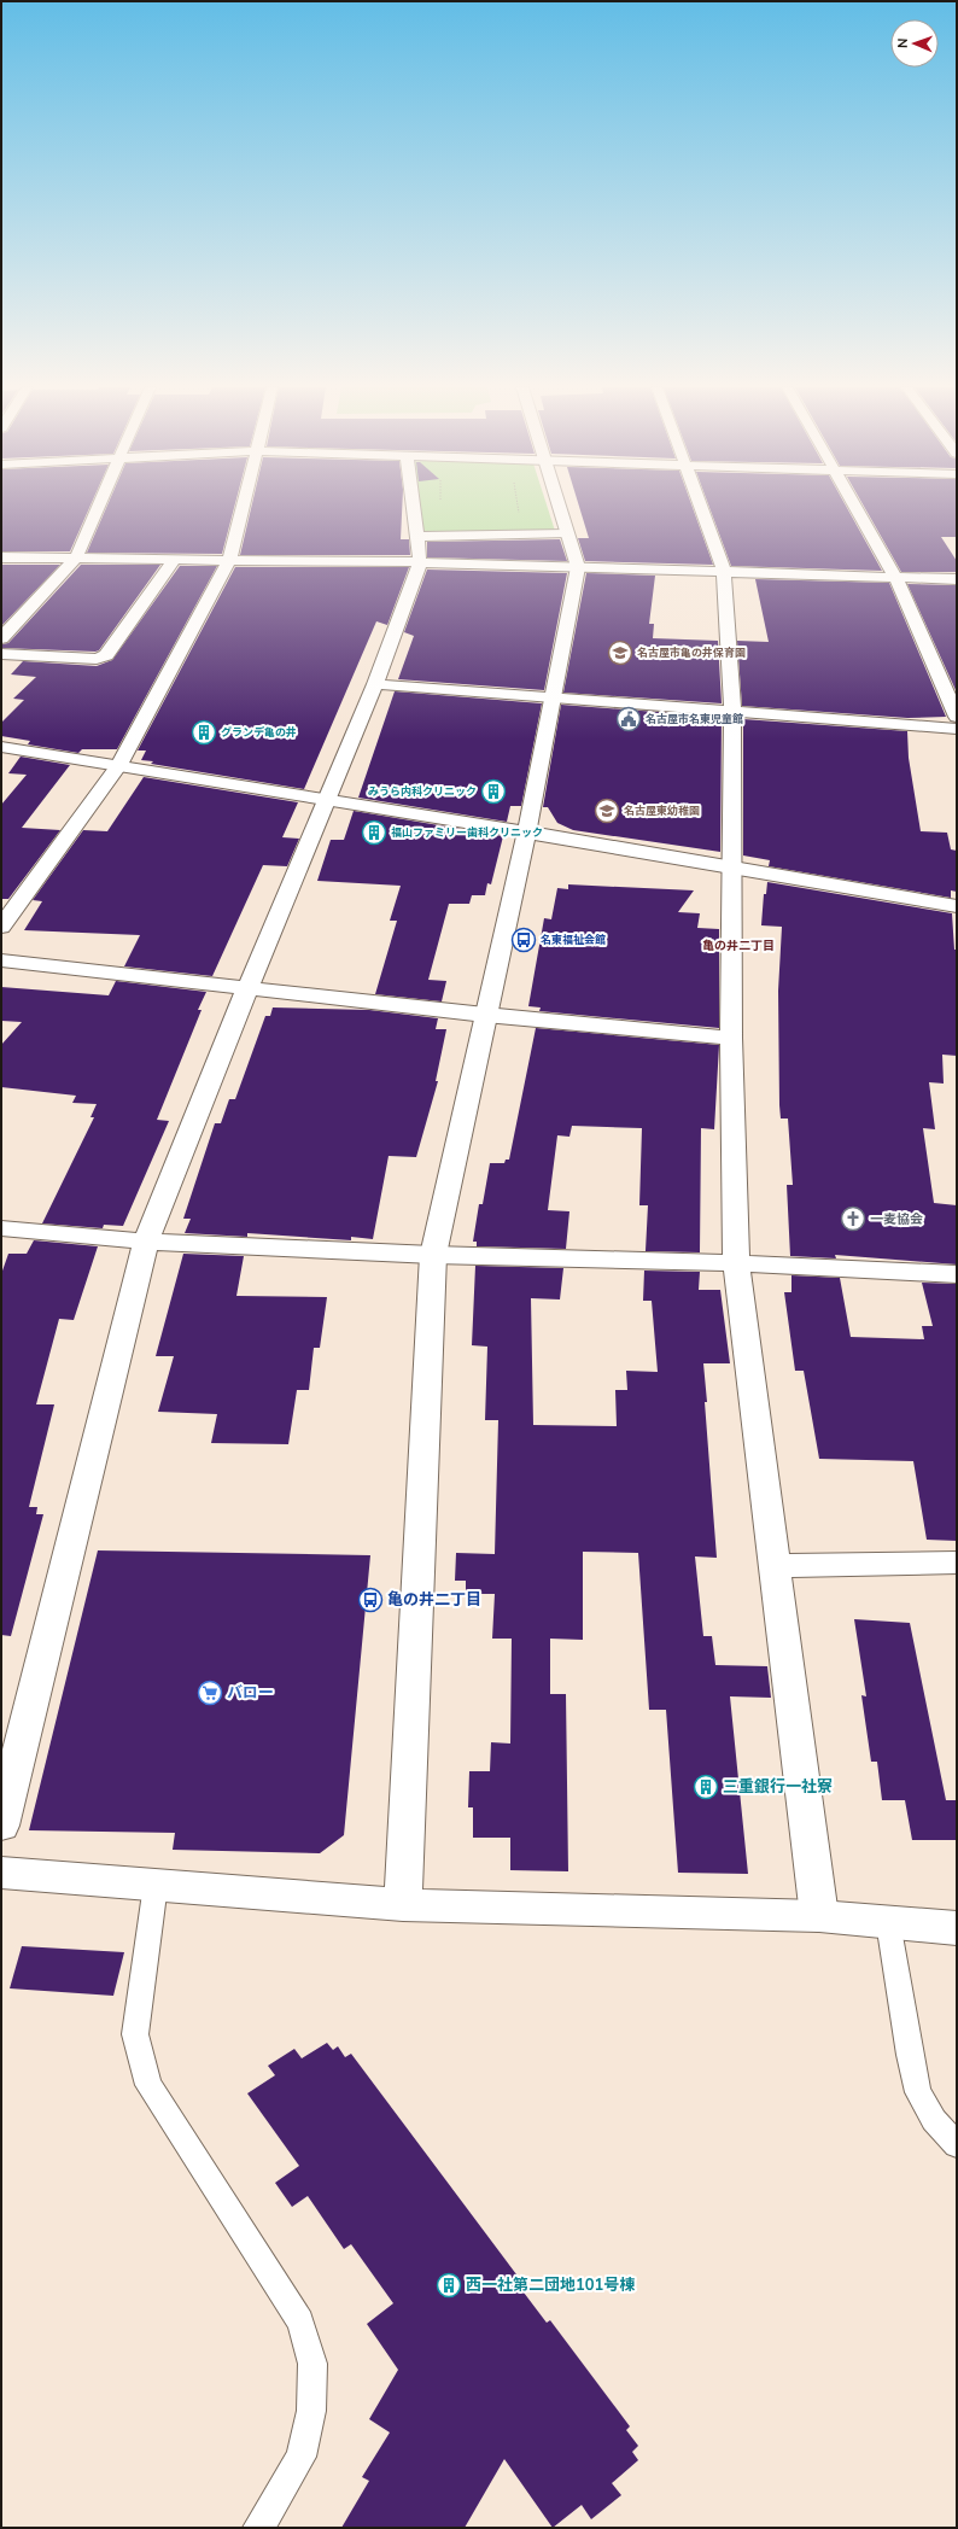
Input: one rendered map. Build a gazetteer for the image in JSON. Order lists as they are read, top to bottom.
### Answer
{
  "districts": ["亀の井二丁目"],
  "places": {
    "school or university": ["名古屋市亀の井保育園", "名古屋東幼稚園"],
    "public building": ["名古屋市名東児童館"],
    "building": [
      "グランデ亀の井",
      "みうら内科クリニック",
      "福山ファミリー歯科クリニック",
      "三重銀行一社寮",
      "西一社第二団地101号棟"
    ],
    "bus stop": ["名東福祉会館", "亀の井二丁目"],
    "church": ["一麦協会"],
    "supermarket": ["バロー"]
  },
  "north": "left"
}
